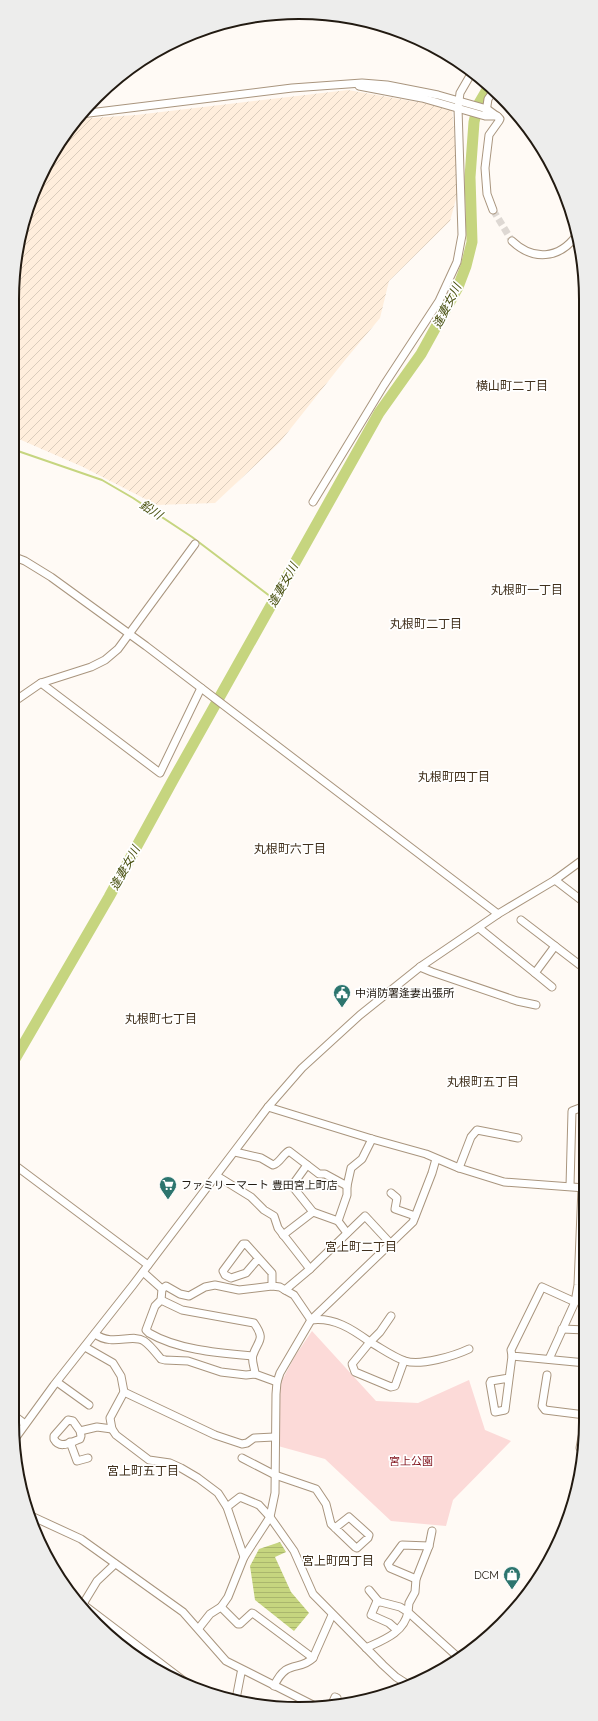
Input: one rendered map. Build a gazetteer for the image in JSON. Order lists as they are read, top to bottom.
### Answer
{
  "districts": [
    "横山町二丁目",
    "丸根町一丁目",
    "丸根町二丁目",
    "丸根町四丁目",
    "丸根町六丁目",
    "丸根町七丁目",
    "丸根町五丁目",
    "宮上町二丁目",
    "宮上町五丁目",
    "宮上町四丁目"
  ],
  "water": ["逢妻女川", "鉛川"],
  "parks": ["宮上公園"],
  "places": {
    "public building": ["中消防署逢妻出張所"],
    "supermarket": ["ファミリーマート 豊田宮上町店"],
    "shop": ["DCM"]
  }
}
